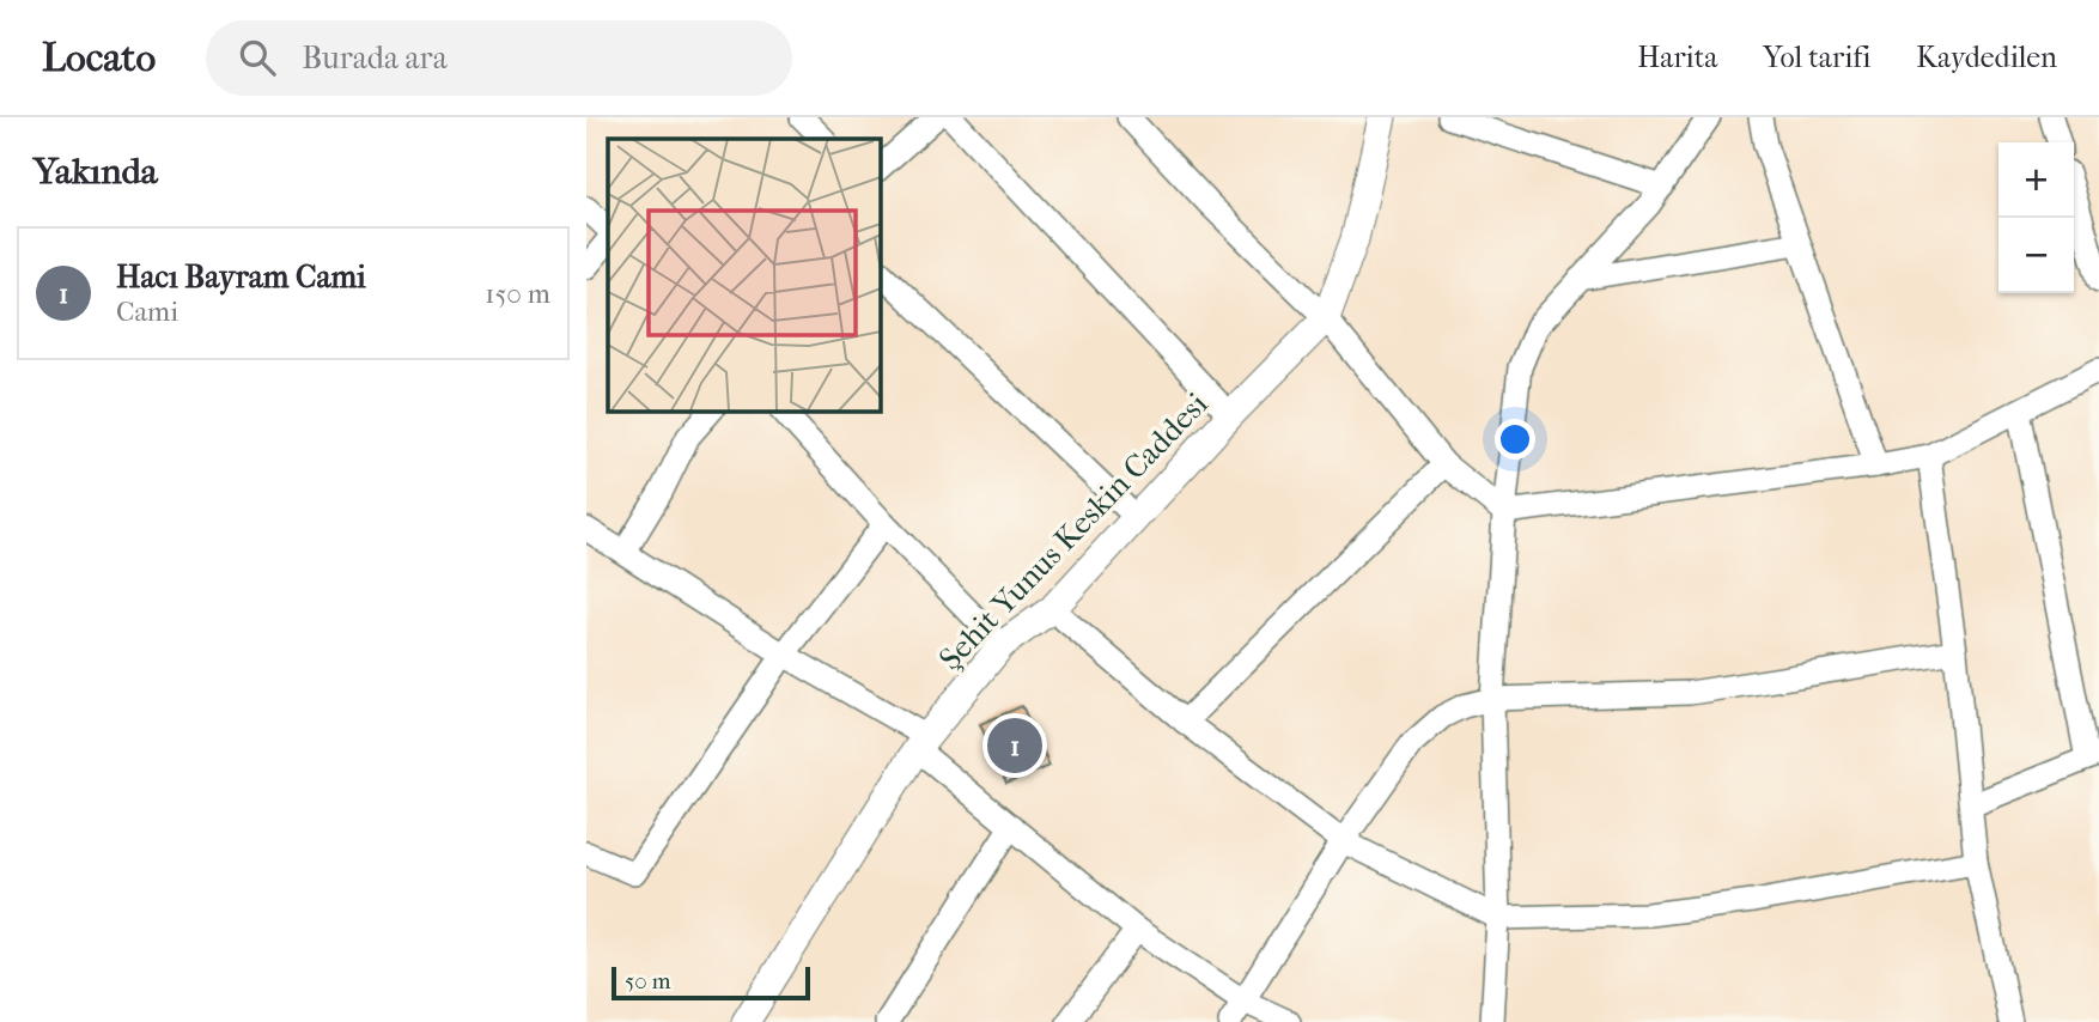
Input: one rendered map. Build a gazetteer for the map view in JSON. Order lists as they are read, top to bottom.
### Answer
{
  "streets": {
    "street": ["Şehit Yunus Keskin Caddesi"]
  },
  "scale_bar": "50 m",
  "page": {
    "header": "Locato",
    "search": "Burada ara",
    "nav": ["Harita", "Yol tarifi", "Kaydedilen"],
    "heading": "Yakında",
    "map_buttons": ["+", "−"],
    "list": [
      {
        "mark": "1",
        "name": "Hacı Bayram Cami",
        "note": "Cami",
        "value": "150 m"
      }
    ],
    "pins": "1",
    "scale": "50 m"
  }
}
